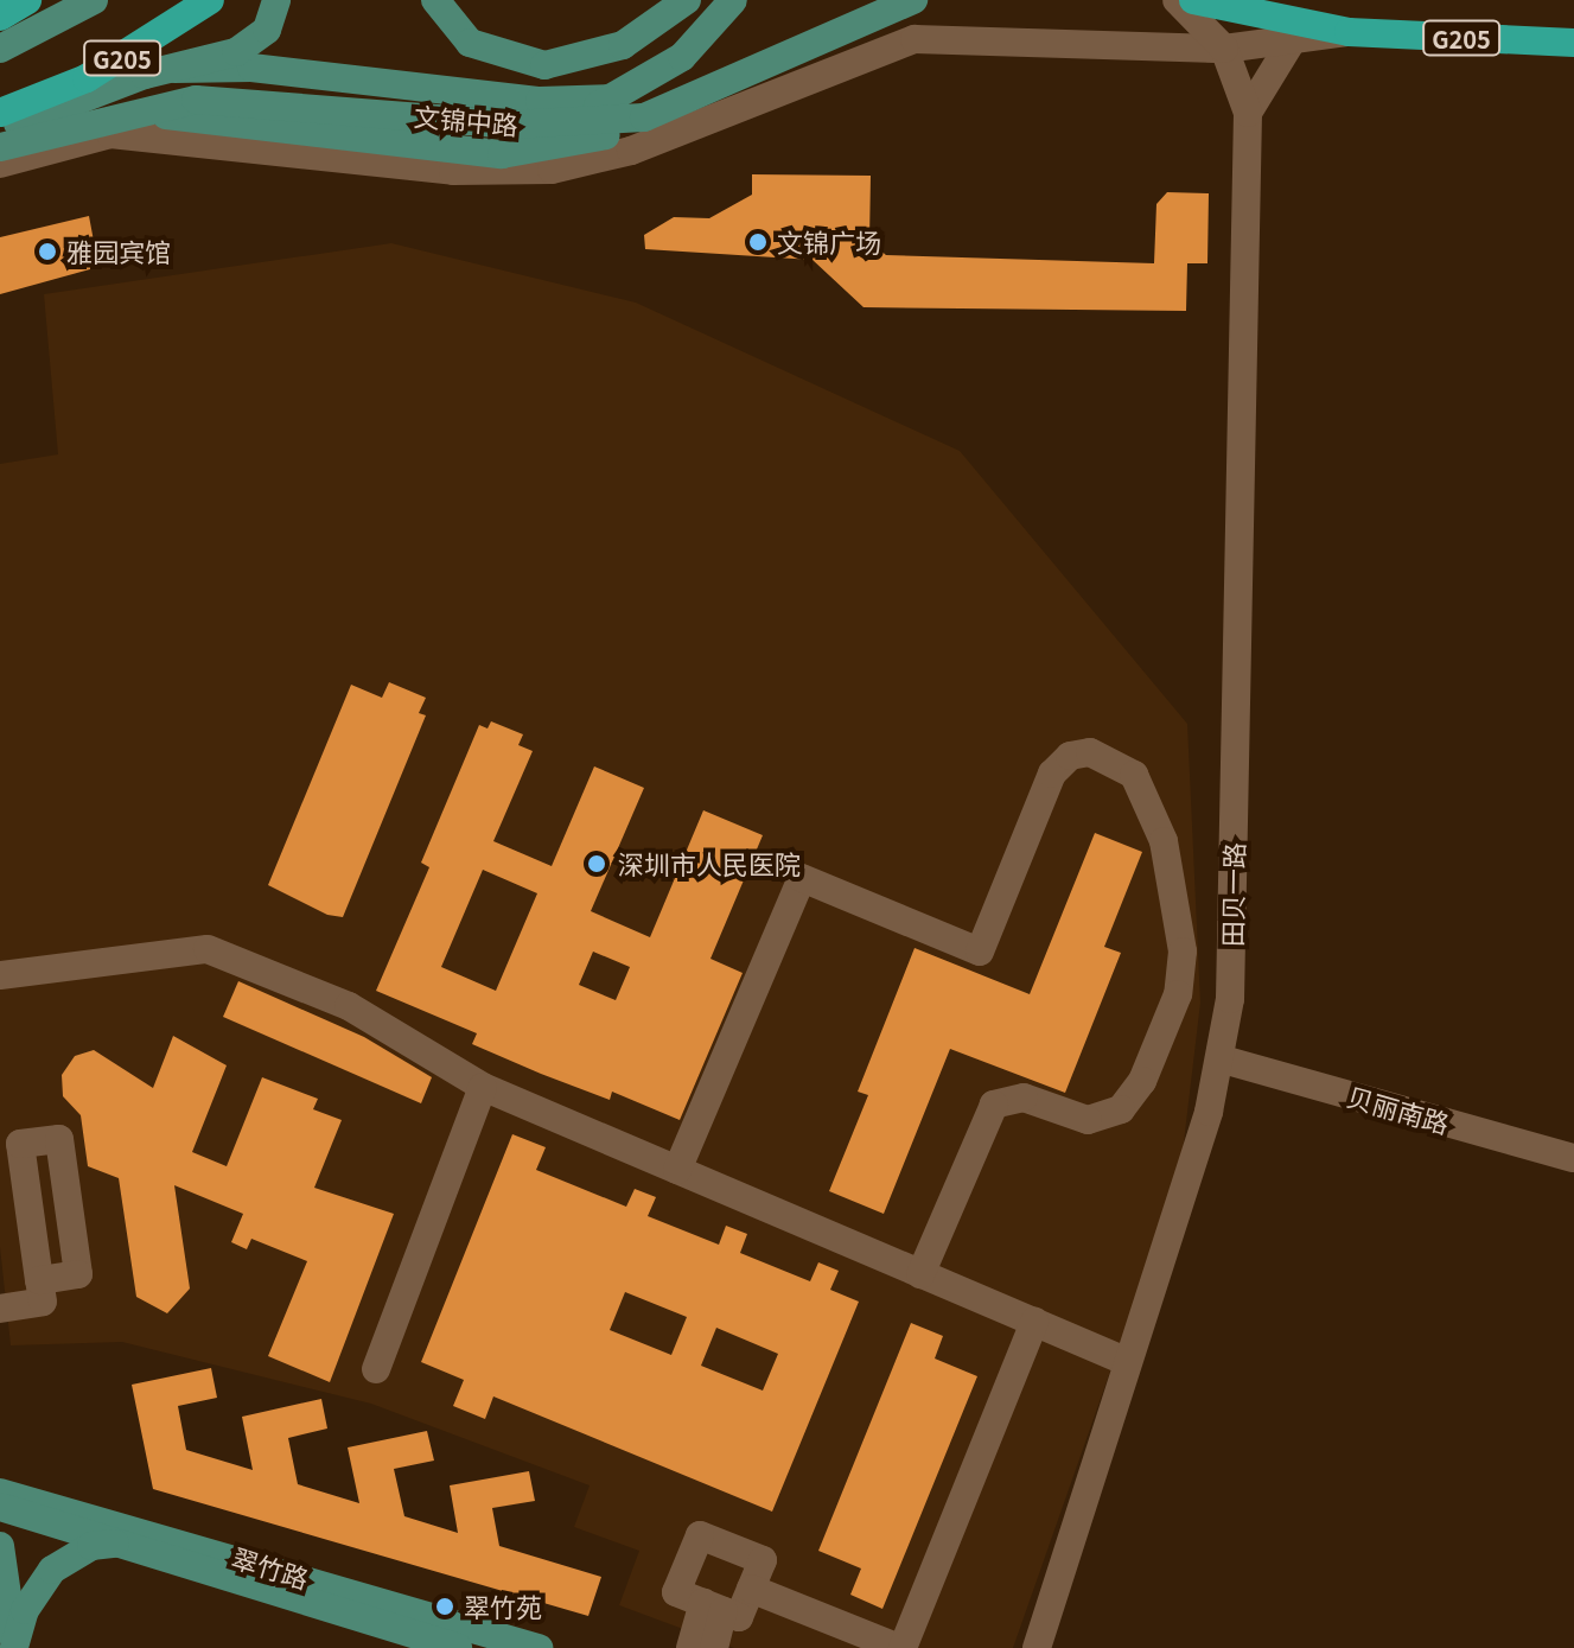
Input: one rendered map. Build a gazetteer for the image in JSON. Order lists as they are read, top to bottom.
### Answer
{
  "streets": {
    "highway": ["G205"],
    "main road": ["文锦中路", "翠竹路"],
    "street": ["田贝一路", "贝丽南路"]
  },
  "crossings": [
    ["田贝一路", "贝丽南路"]
  ],
  "places": [
    "文锦广场",
    "雅园宾馆",
    "深圳市人民医院",
    "翠竹苑"
  ]
}
